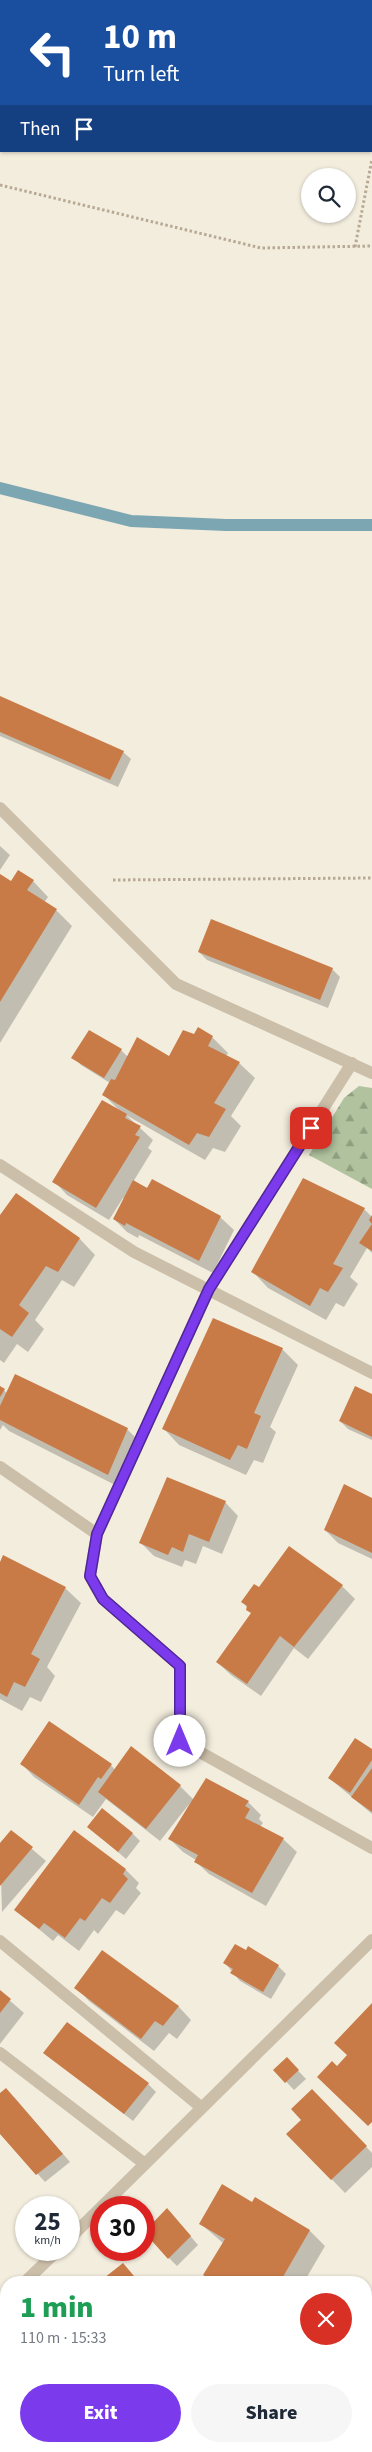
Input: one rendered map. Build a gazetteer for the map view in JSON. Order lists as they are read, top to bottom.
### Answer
{
  "page": {
    "turn": ["10 m", "Turn left"],
    "then": "Then",
    "speed": "25 km/h",
    "limit": "30",
    "heading": ["1 min", "110 m · 15:33"],
    "buttons": ["Exit", "Share"]
  }
}
